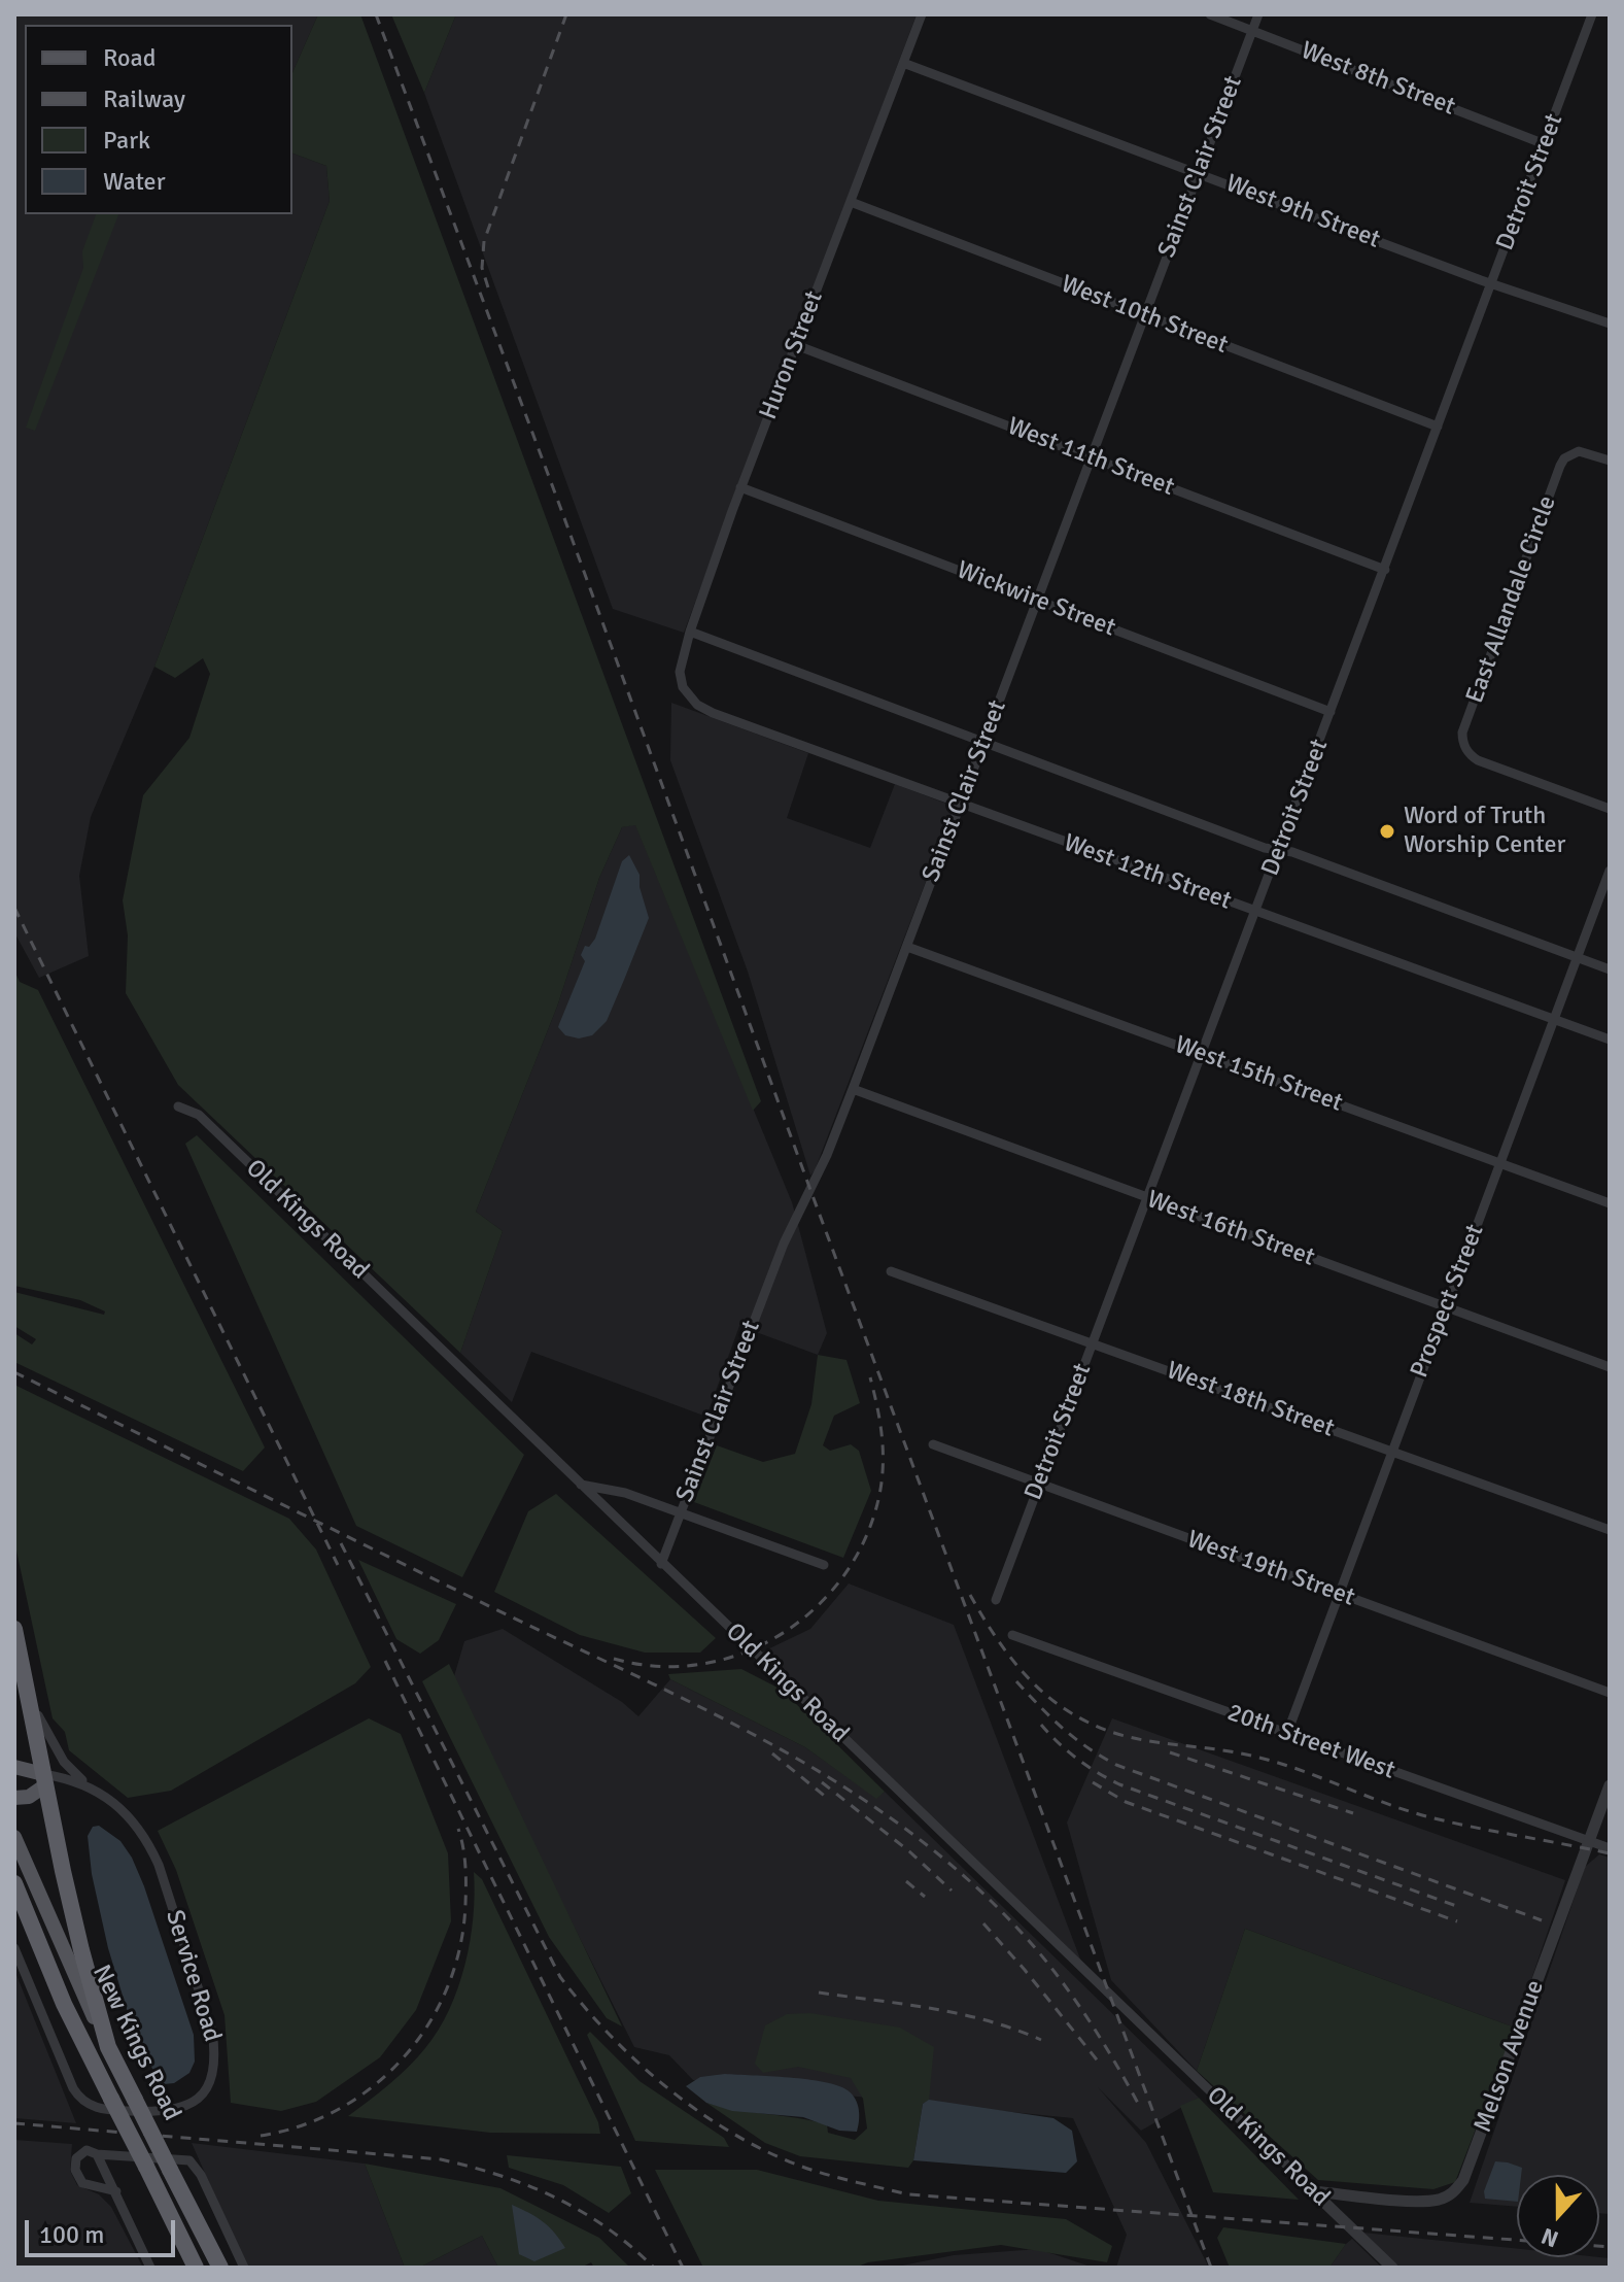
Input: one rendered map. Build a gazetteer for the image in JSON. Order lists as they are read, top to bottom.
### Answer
{
  "streets": {
    "highway": ["New Kings Road"],
    "street": [
      "West 8th Street",
      "Sainst Clair Street",
      "Detroit Street",
      "West 9th Street",
      "West 10th Street",
      "Huron Street",
      "West 11th Street",
      "Wickwire Street",
      "East Allandale Circle",
      "West 12th Street",
      "West 15th Street",
      "Old Kings Road",
      "West 16th Street",
      "Prospect Street",
      "West 18th Street",
      "West 19th Street",
      "20th Street West",
      "Service Road",
      "Melson Avenue"
    ]
  },
  "crossings": [
    ["West 8th Street", "Sainst Clair Street"],
    ["West 8th Street", "Detroit Street"],
    ["Sainst Clair Street", "West 9th Street"],
    ["Sainst Clair Street", "West 10th Street"],
    ["Sainst Clair Street", "West 11th Street"],
    ["Sainst Clair Street", "Wickwire Street"],
    ["Sainst Clair Street", "West 12th Street"],
    ["Sainst Clair Street", "West 15th Street"],
    ["Sainst Clair Street", "Old Kings Road"],
    ["Sainst Clair Street", "West 16th Street"],
    ["Detroit Street", "West 9th Street"],
    ["Detroit Street", "West 10th Street"],
    ["Detroit Street", "West 11th Street"],
    ["Detroit Street", "Wickwire Street"],
    ["Detroit Street", "West 12th Street"],
    ["Detroit Street", "West 15th Street"],
    ["Detroit Street", "West 16th Street"],
    ["Detroit Street", "West 18th Street"],
    ["Detroit Street", "West 19th Street"],
    ["West 9th Street", "Huron Street"],
    ["West 10th Street", "Huron Street"],
    ["Huron Street", "West 11th Street"],
    ["Huron Street", "Wickwire Street"],
    ["Huron Street", "West 12th Street"],
    ["West 12th Street", "Prospect Street"],
    ["West 15th Street", "Prospect Street"],
    ["Old Kings Road", "Melson Avenue"],
    ["West 16th Street", "Prospect Street"],
    ["Prospect Street", "West 18th Street"],
    ["Prospect Street", "West 19th Street"],
    ["Prospect Street", "20th Street West"],
    ["20th Street West", "Melson Avenue"]
  ],
  "places": ["Word of Truth Worship Center"],
  "legend": [
    "Road",
    "Railway",
    "Park",
    "Water"
  ],
  "scale_bar": "100 m",
  "north": "bottom"
}
